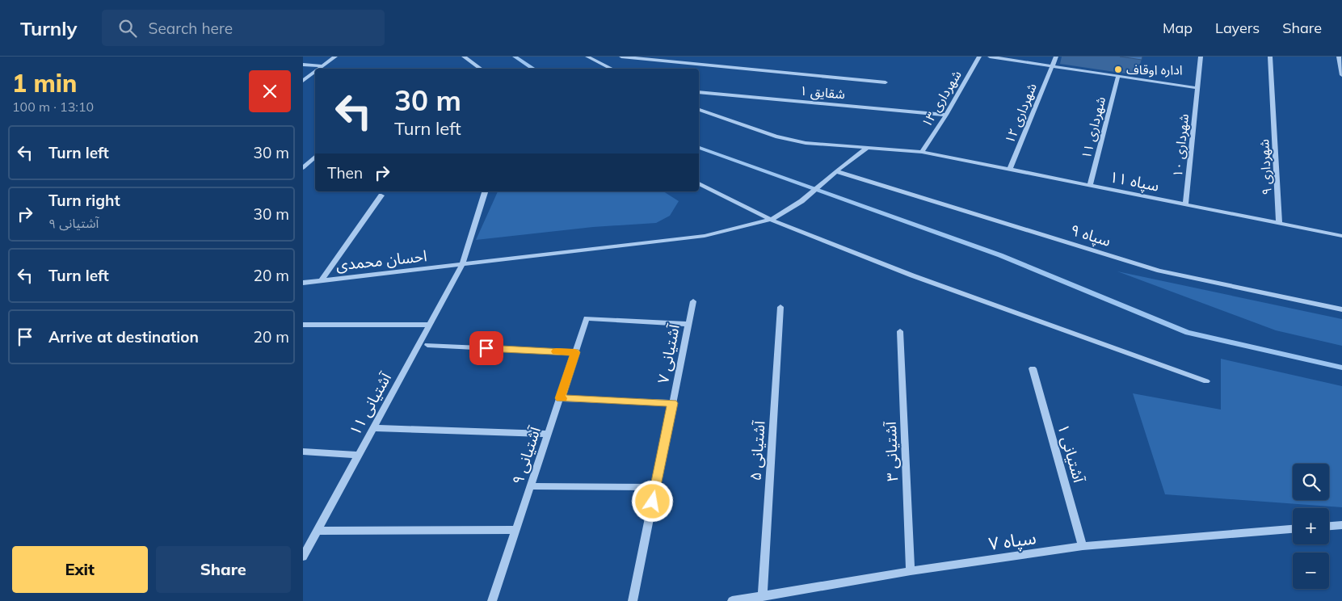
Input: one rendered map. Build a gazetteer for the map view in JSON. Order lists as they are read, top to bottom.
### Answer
{
  "streets": {
    "street": [
      "شقایق ۱",
      "شهرداری ۱۳",
      "شهرداری ۱۲",
      "شهرداری ۱۱",
      "شهرداری ۱۰",
      "شهرداری ۹",
      "سپاه ۱۱",
      "سپاه ۹",
      "احسان محمدی",
      "آشتیانی ۷",
      "آشتیانی ۱۱",
      "آشتیانی ۵",
      "آشتیانی ۳",
      "آشتیانی ۱",
      "آشتیانی ۹",
      "سپاه ۷"
    ]
  },
  "crossings": [
    ["شقایق ۱", "شهرداری ۱۳"],
    ["شهرداری ۱۳", "سپاه ۱۱"],
    ["شهرداری ۱۲", "سپاه ۱۱"],
    ["شهرداری ۱۱", "سپاه ۱۱"],
    ["شهرداری ۱۰", "سپاه ۱۱"],
    ["شهرداری ۹", "سپاه ۱۱"],
    ["سپاه ۱۱", "احسان محمدی"],
    ["سپاه ۹", "احسان محمدی"],
    ["احسان محمدی", "آشتیانی ۱۱"],
    ["آشتیانی ۷", "آشتیانی ۹"],
    ["آشتیانی ۵", "سپاه ۷"],
    ["آشتیانی ۳", "سپاه ۷"],
    ["آشتیانی ۱", "سپاه ۷"]
  ],
  "places": ["اداره اوقاف"],
  "page": {
    "header": "Turnly",
    "search": "Search here",
    "nav": ["Map", "Layers", "Share"],
    "heading": ["1 min", "100 m · 13:10"],
    "turn": ["30 m", "Turn left"],
    "list": [
      {
        "name": "Turn left",
        "value": "30 m"
      },
      {
        "name": "Turn right",
        "note": "آشتیانی ۹",
        "value": "30 m"
      },
      {
        "name": "Turn left",
        "value": "20 m"
      },
      {
        "name": "Arrive at destination",
        "value": "20 m"
      }
    ],
    "then": "Then",
    "map_buttons": ["+", "−"],
    "buttons": ["Exit", "Share"]
  }
}
